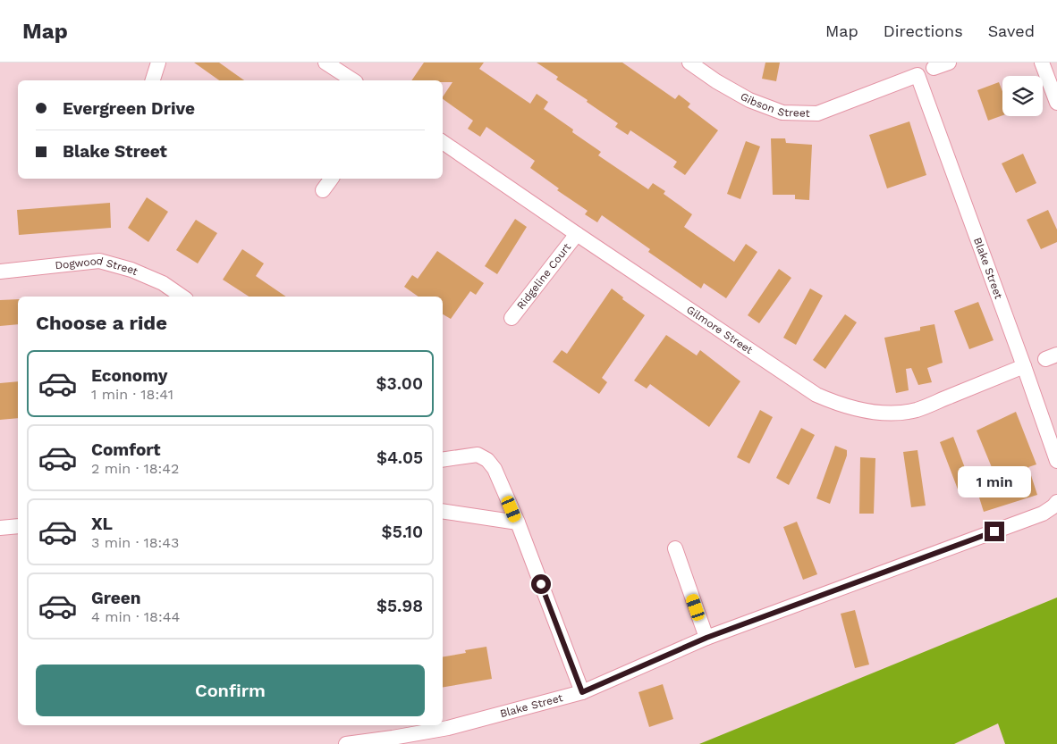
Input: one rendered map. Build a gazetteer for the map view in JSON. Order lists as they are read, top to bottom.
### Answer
{
  "streets": {
    "street": [
      "Gibson Street",
      "Blake Street",
      "Dogwood Street",
      "Ridgeline Court",
      "Gilmore Street"
    ]
  },
  "crossings": [
    ["Gibson Street", "Blake Street"],
    ["Blake Street", "Gilmore Street"],
    ["Ridgeline Court", "Gilmore Street"]
  ],
  "page": {
    "header": "Map",
    "nav": ["Map", "Directions", "Saved"],
    "banner": ["Evergreen Drive", "Blake Street"],
    "heading": "Choose a ride",
    "list": [
      {
        "name": "Economy",
        "note": "1 min · 18:41",
        "value": "$3.00"
      },
      {
        "name": "Comfort",
        "note": "2 min · 18:42",
        "value": "$4.05"
      },
      {
        "name": "XL",
        "note": "3 min · 18:43",
        "value": "$5.10"
      },
      {
        "name": "Green",
        "note": "4 min · 18:44",
        "value": "$5.98"
      }
    ],
    "bubble": "1 min",
    "buttons": "Confirm"
  }
}
